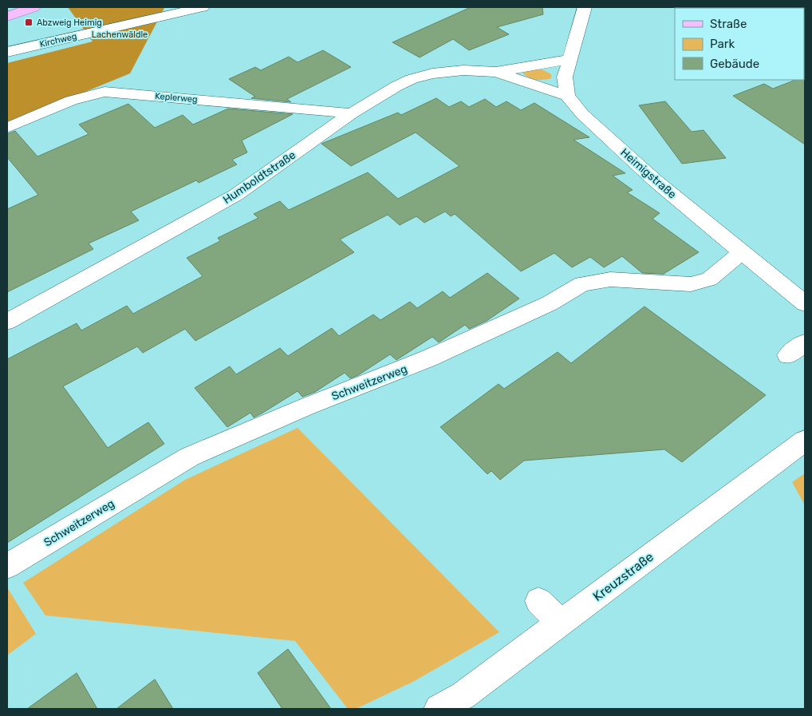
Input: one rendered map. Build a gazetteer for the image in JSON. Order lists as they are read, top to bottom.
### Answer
{
  "streets": {
    "street": [
      "Kirchweg",
      "Keplerweg",
      "Heimigstraße",
      "Humboldtstraße",
      "Schweitzerweg",
      "Kreuzstraße"
    ]
  },
  "crossings": [
    ["Keplerweg", "Humboldtstraße"],
    ["Heimigstraße", "Humboldtstraße"],
    ["Heimigstraße", "Schweitzerweg"]
  ],
  "parks": ["Lachenwäldle"],
  "places": {
    "transit": ["Abzweig Heimig"]
  },
  "legend": ["Straße", "Park", "Gebäude"]
}
